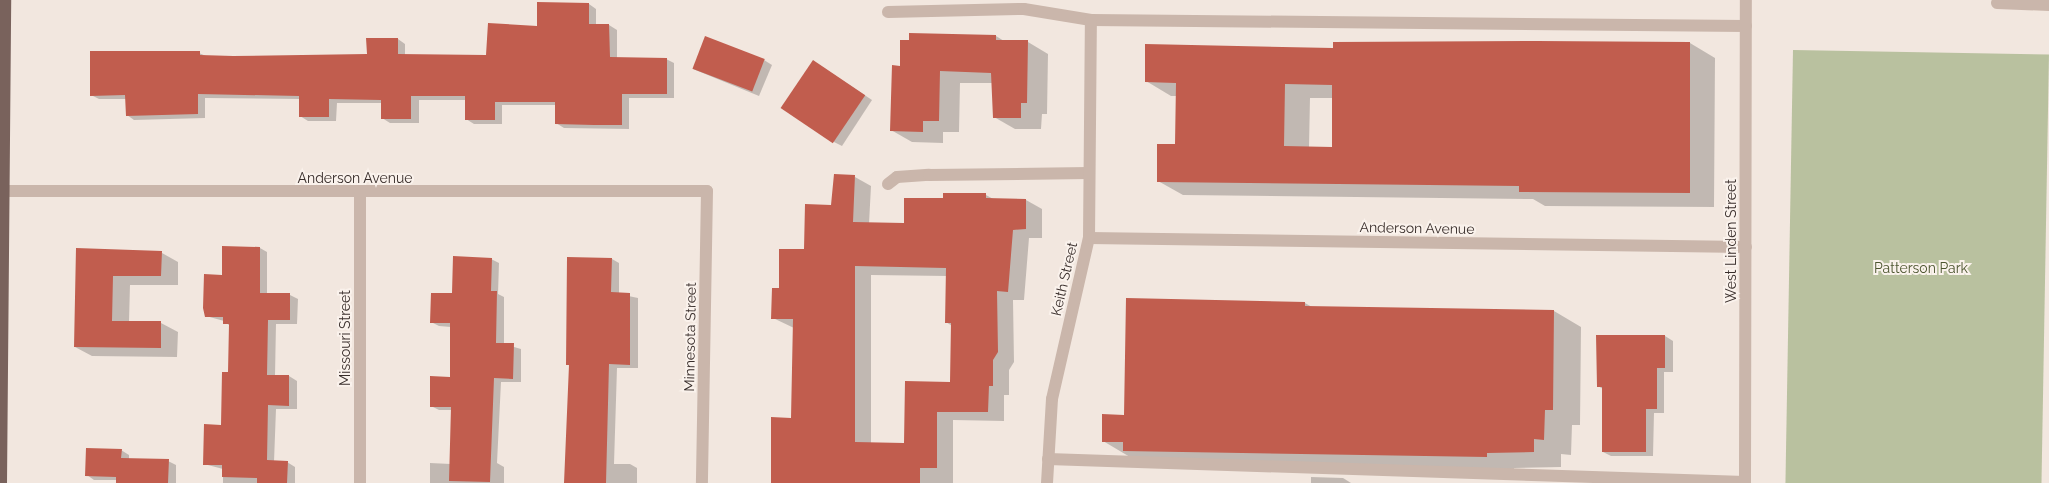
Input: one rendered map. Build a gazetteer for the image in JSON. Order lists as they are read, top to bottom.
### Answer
{
  "streets": {
    "street": [
      "Anderson Avenue",
      "West Linden Street",
      "Keith Street",
      "Minnesota Street",
      "Missouri Street"
    ]
  },
  "crossings": [
    ["Anderson Avenue", "West Linden Street"],
    ["Anderson Avenue", "Keith Street"],
    ["Anderson Avenue", "Minnesota Street"],
    ["Anderson Avenue", "Missouri Street"]
  ],
  "parks": ["Patterson Park"]
}
